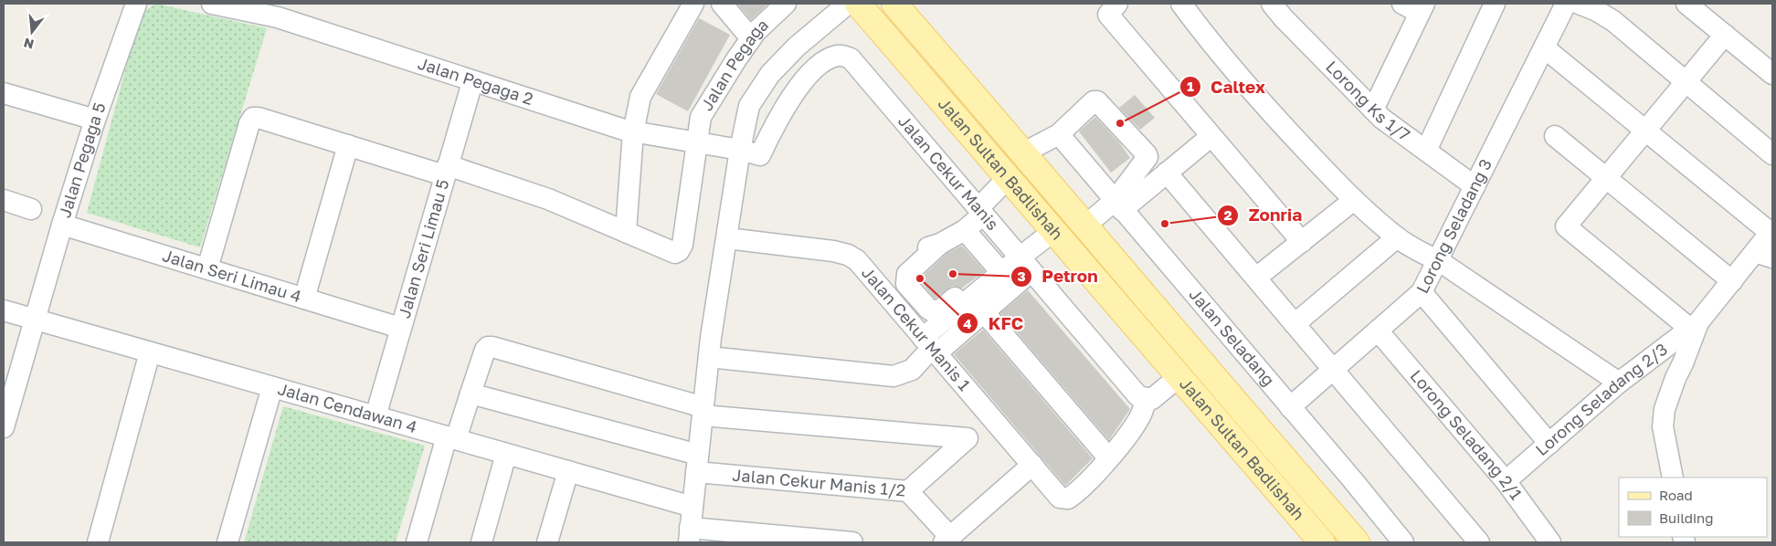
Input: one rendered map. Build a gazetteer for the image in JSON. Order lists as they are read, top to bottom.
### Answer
{
  "streets": {
    "main road": ["Jalan Sultan Badlishah"],
    "street": [
      "Jalan Pegaga",
      "Jalan Pegaga 2",
      "Lorong Ks 1/7",
      "Jalan Pegaga 5",
      "Jalan Cekur Manis",
      "Lorong Seladang 3",
      "Jalan Seri Limau 5",
      "Jalan Seri Limau 4",
      "Jalan Cekur Manis 1",
      "Jalan Seladang",
      "Lorong Seladang 2/3",
      "Jalan Cendawan 4",
      "Lorong Seladang 2/1",
      "Jalan Cekur Manis 1/2"
    ]
  },
  "crossings": [
    ["Jalan Pegaga", "Jalan Pegaga 2"],
    ["Jalan Pegaga 2", "Jalan Cekur Manis"],
    ["Jalan Pegaga 2", "Jalan Seri Limau 5"],
    ["Lorong Ks 1/7", "Lorong Seladang 3"],
    ["Jalan Pegaga 5", "Jalan Seri Limau 4"],
    ["Jalan Pegaga 5", "Jalan Cendawan 4"],
    ["Lorong Seladang 3", "Jalan Seladang"],
    ["Lorong Seladang 3", "Lorong Seladang 2/1"],
    ["Jalan Seri Limau 5", "Jalan Seri Limau 4"],
    ["Jalan Seri Limau 5", "Jalan Cendawan 4"],
    ["Lorong Seladang 2/3", "Lorong Seladang 2/1"]
  ],
  "places": [
    "Caltex",
    "Zonria",
    "Petron",
    "KFC"
  ],
  "legend": ["Road", "Building"],
  "north": "bottom"
}
